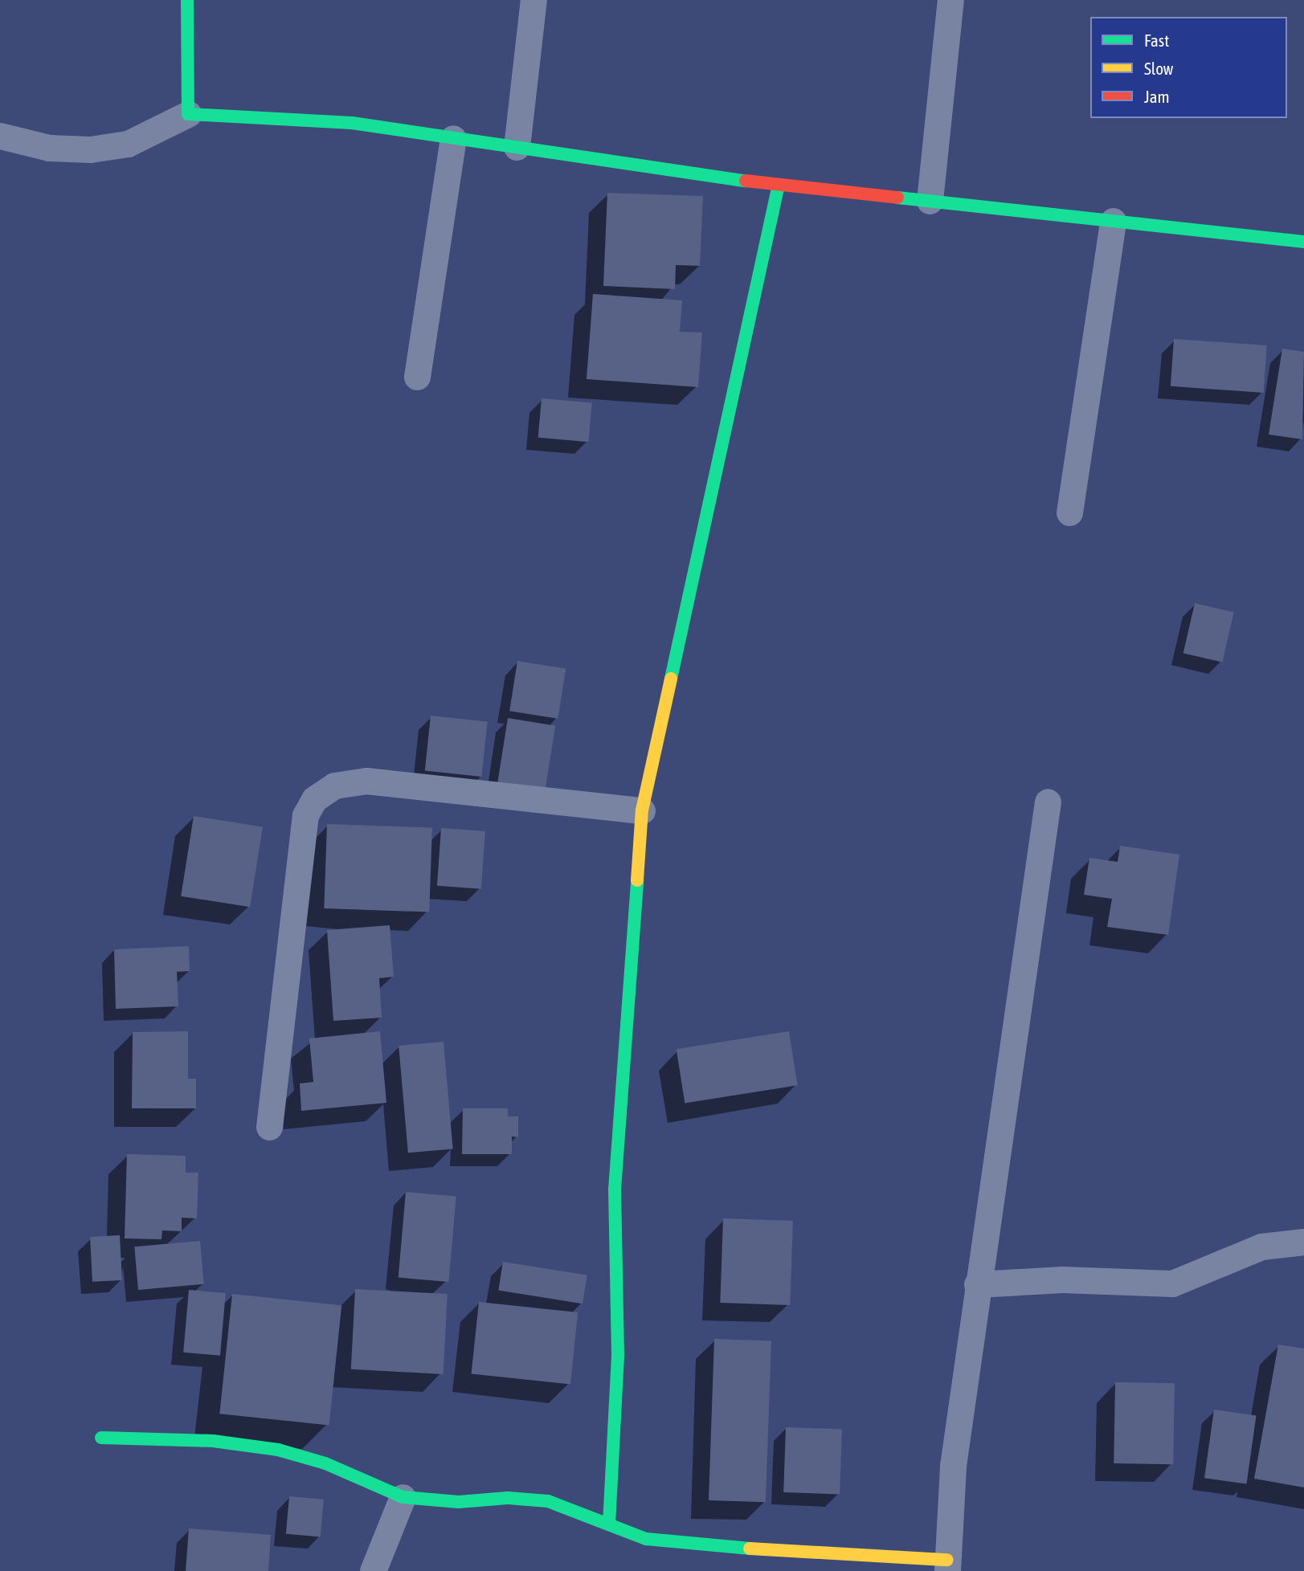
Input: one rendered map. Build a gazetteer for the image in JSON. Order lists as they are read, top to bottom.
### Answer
{
  "legend": ["Fast", "Slow", "Jam"]
}
